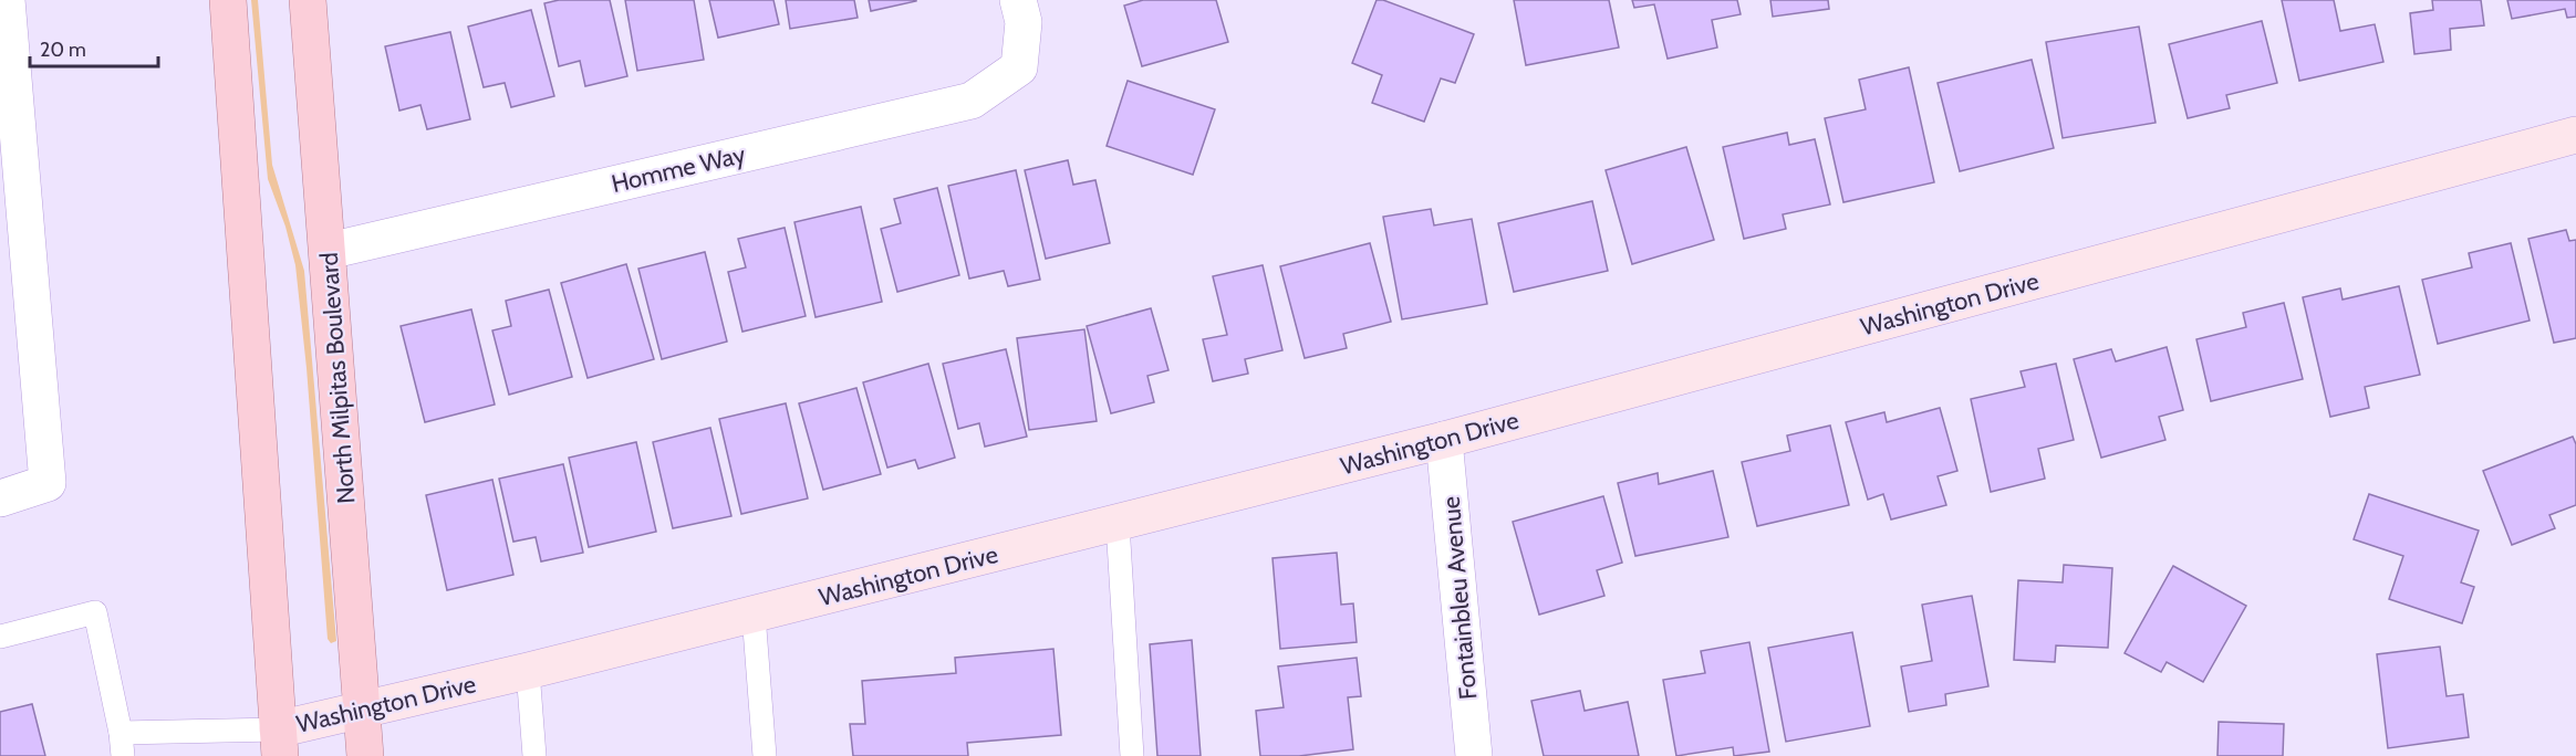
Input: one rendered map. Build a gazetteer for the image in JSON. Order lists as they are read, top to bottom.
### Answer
{
  "streets": {
    "main road": ["North Milpitas Boulevard"],
    "street": ["Homme Way", "Washington Drive", "Fontainbleu Avenue"]
  },
  "crossings": [
    ["Homme Way", "North Milpitas Boulevard"],
    ["Washington Drive", "North Milpitas Boulevard"],
    ["Washington Drive", "Fontainbleu Avenue"]
  ],
  "scale_bar": "20 m"
}
